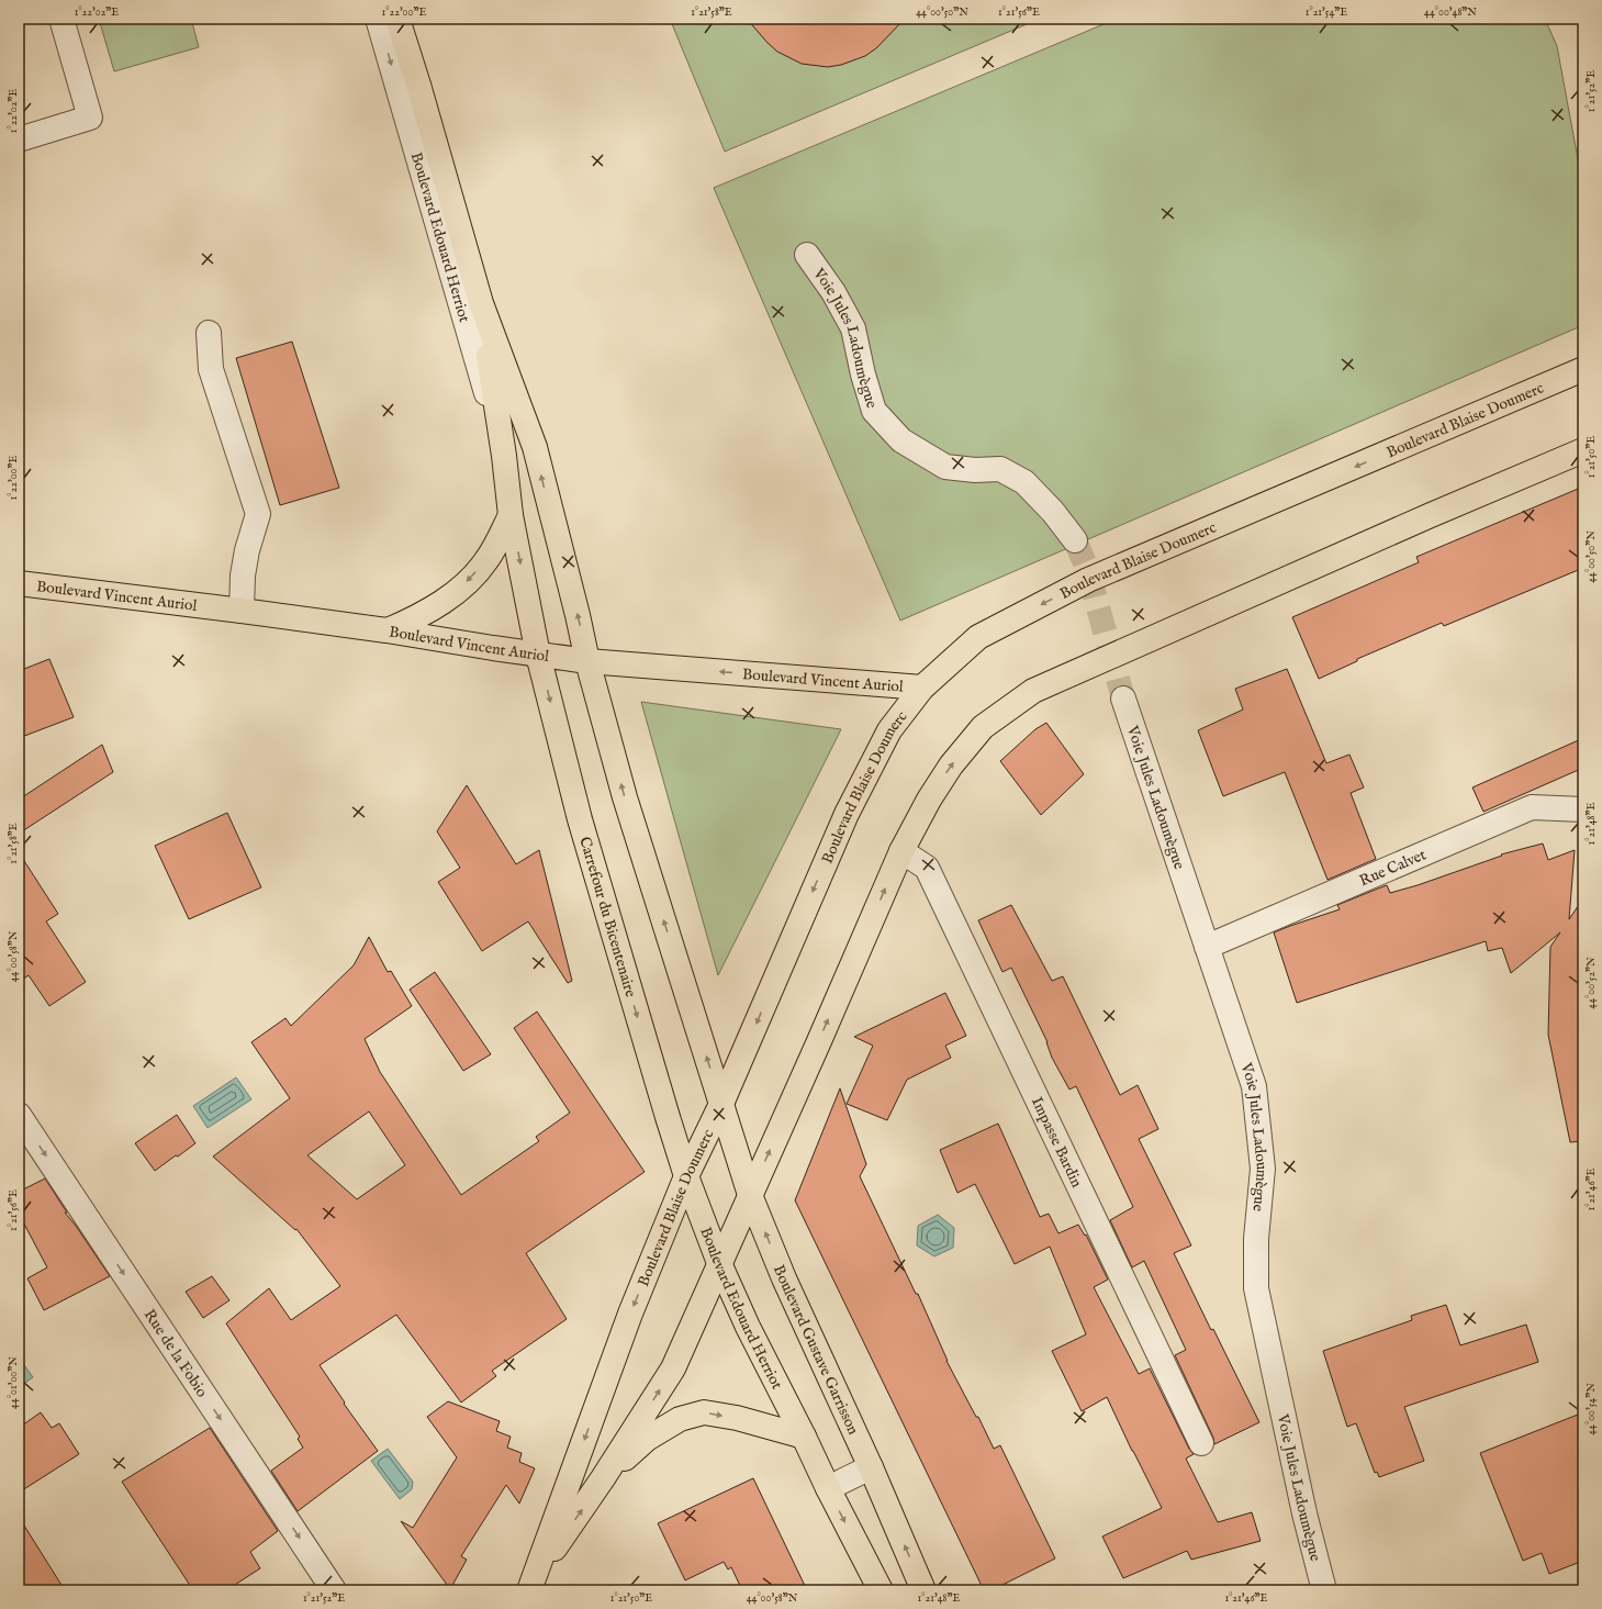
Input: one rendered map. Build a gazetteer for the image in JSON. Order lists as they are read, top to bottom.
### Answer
{
  "streets": {
    "main road": [
      "Boulevard Edouard Herriot",
      "Boulevard Blaise Doumerc",
      "Boulevard Vincent Auriol",
      "Carrefour du Bicentenaire",
      "Boulevard Gustave Garrisson"
    ],
    "street": [
      "Voie Jules Ladoumègue",
      "Rue Calvet",
      "Impasse Bardin",
      "Rue de la Fobio"
    ]
  },
  "crossings": [
    ["Boulevard Edouard Herriot", "Boulevard Blaise Doumerc"],
    ["Boulevard Edouard Herriot", "Boulevard Vincent Auriol"],
    ["Boulevard Edouard Herriot", "Carrefour du Bicentenaire"],
    ["Voie Jules Ladoumègue", "Rue Calvet"],
    ["Boulevard Blaise Doumerc", "Boulevard Vincent Auriol"],
    ["Boulevard Blaise Doumerc", "Carrefour du Bicentenaire"],
    ["Boulevard Blaise Doumerc", "Impasse Bardin"],
    ["Boulevard Blaise Doumerc", "Boulevard Gustave Garrisson"],
    ["Boulevard Vincent Auriol", "Carrefour du Bicentenaire"]
  ],
  "one_way": ["Boulevard Vincent Auriol", "Rue de la Fobio"],
  "coordinates": [
    "1°22'02\"E",
    "1°22'00\"E",
    "1°21'58\"E",
    "44°00'50\"N",
    "1°21'56\"E",
    "1°21'54\"E",
    "44°00'48\"N",
    "1°21'52\"E",
    "1°21'50\"E",
    "1°21'48\"E",
    "44°00'58\"N",
    "44°00'52\"N",
    "1°21'46\"E",
    "44°01'00\"N",
    "44°00'54\"N"
  ]
}
